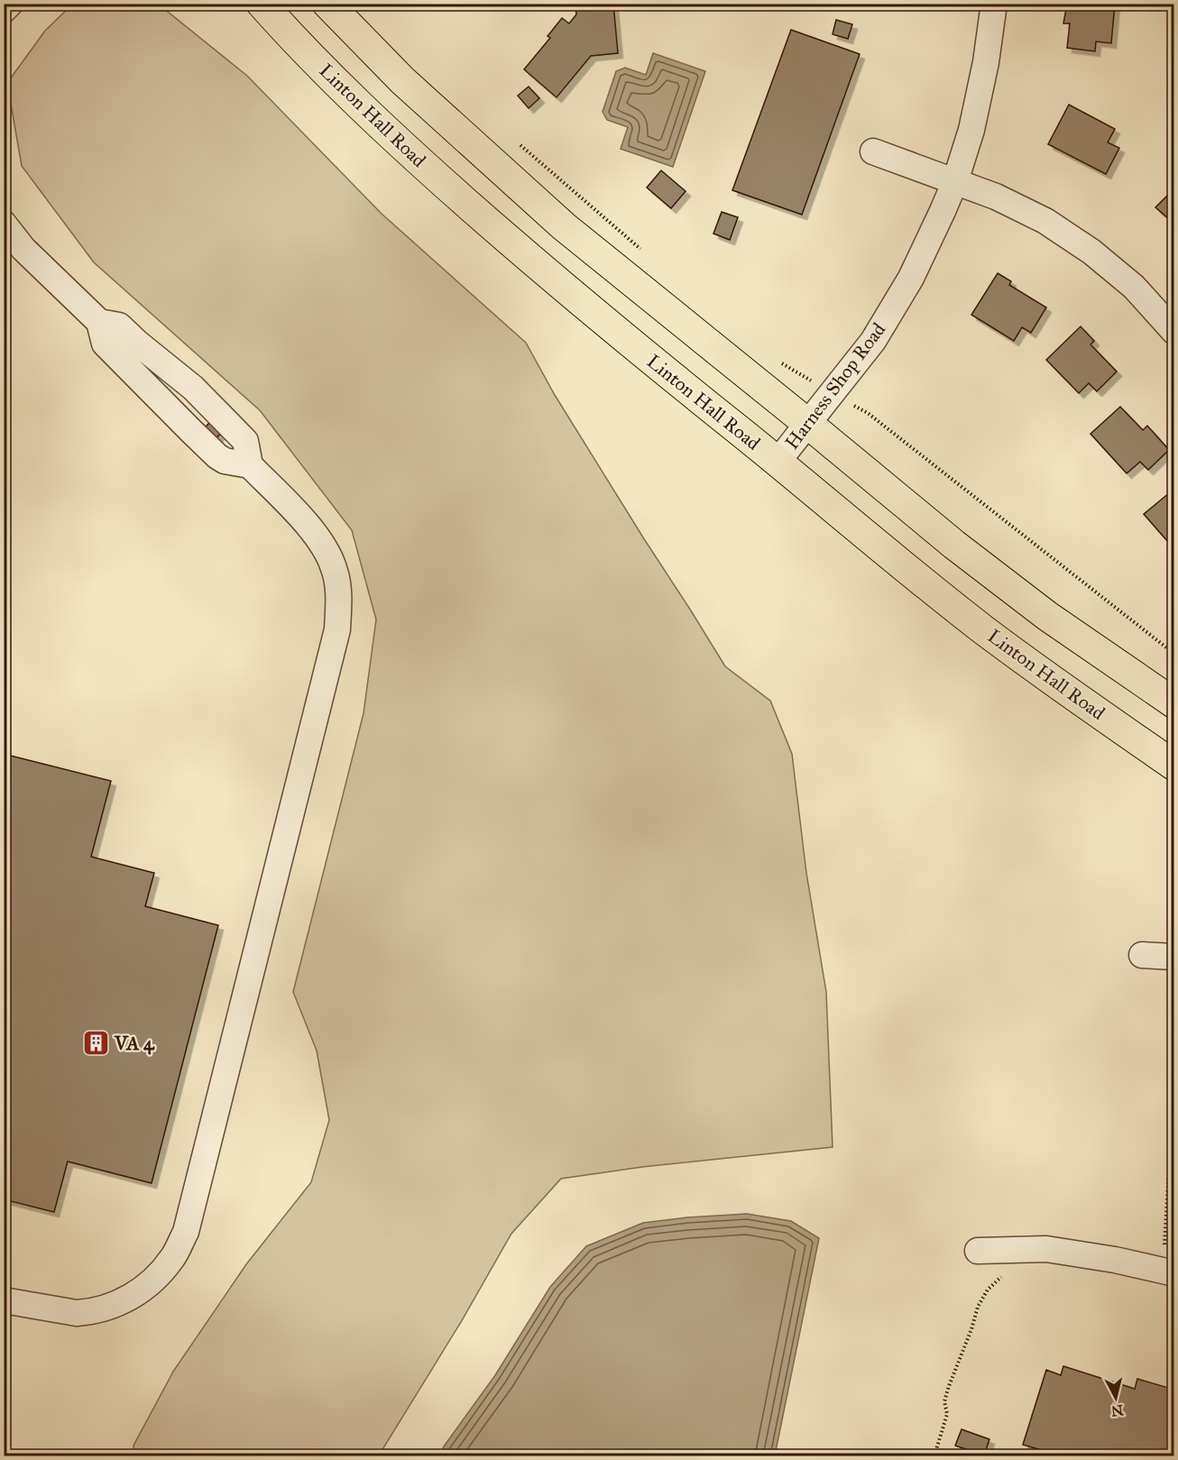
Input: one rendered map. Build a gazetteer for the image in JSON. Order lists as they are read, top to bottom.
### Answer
{
  "streets": {
    "main road": ["Linton Hall Road"],
    "street": ["Harness Shop Road"]
  },
  "crossings": [
    ["Linton Hall Road", "Harness Shop Road"]
  ],
  "places": {
    "building": ["VA 4"]
  },
  "north": "bottom"
}
